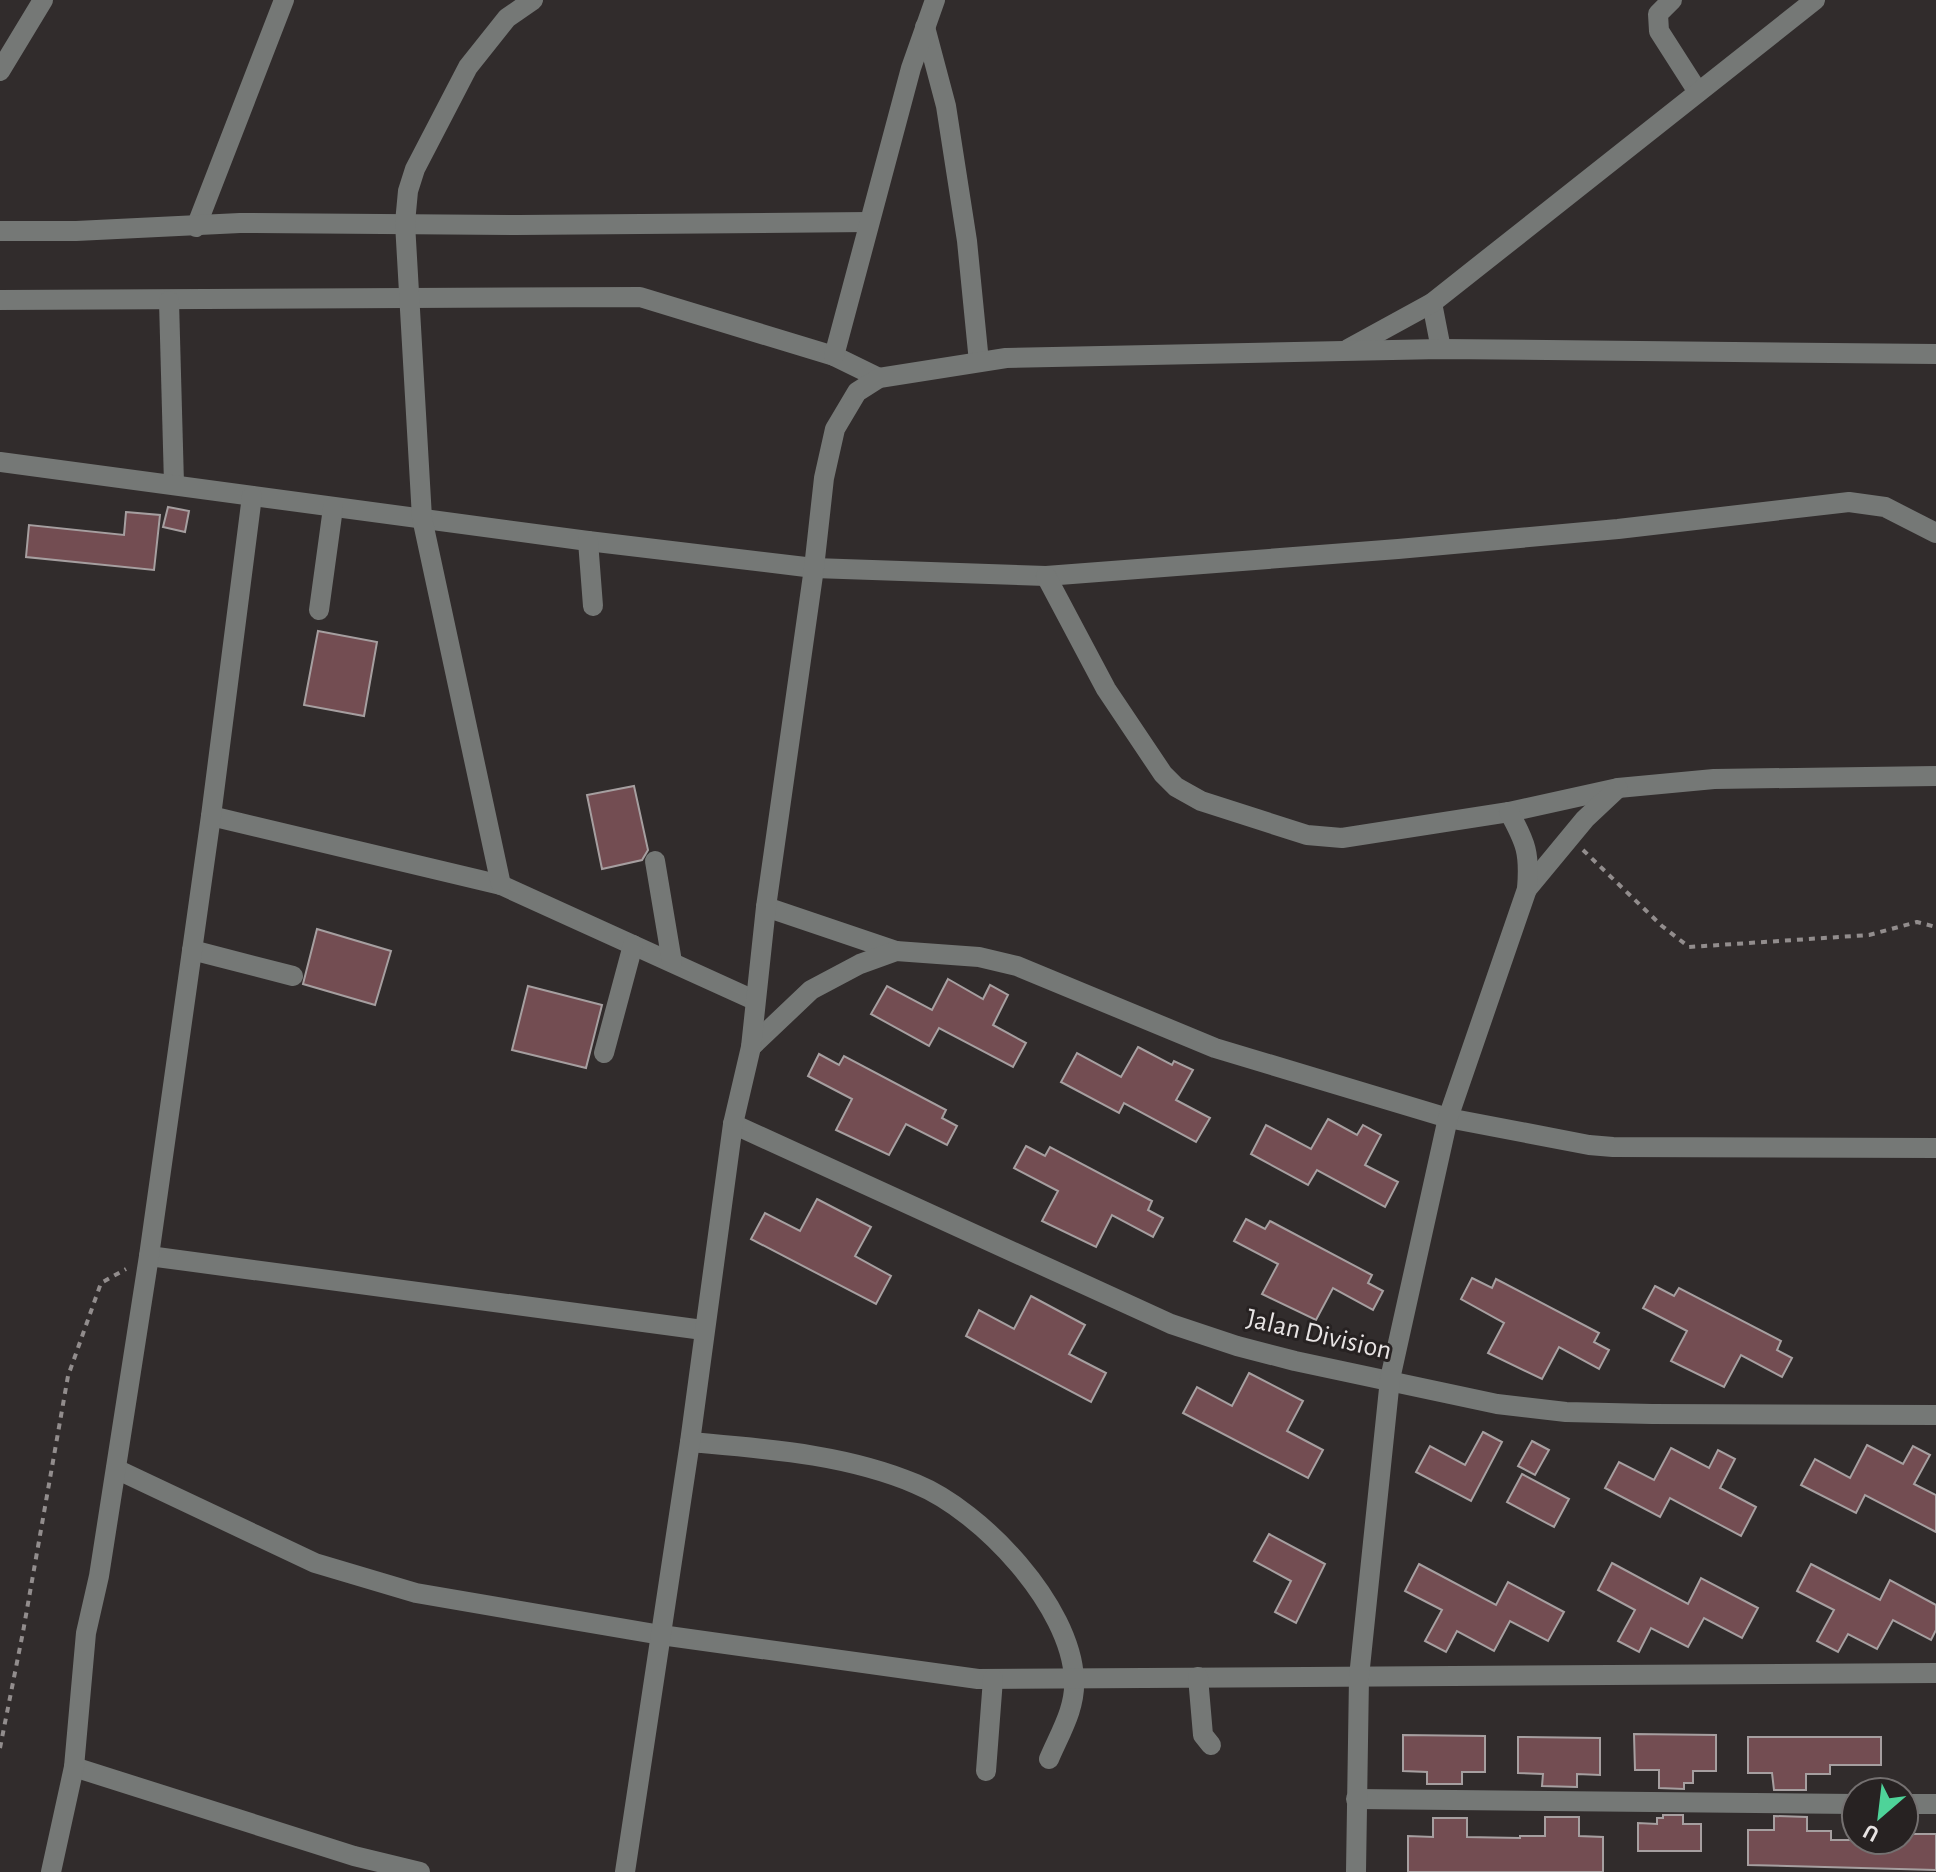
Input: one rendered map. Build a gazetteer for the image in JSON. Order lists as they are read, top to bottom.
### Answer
{
  "streets": {
    "street": ["Jalan Division"]
  },
  "north": "bottom left"
}
